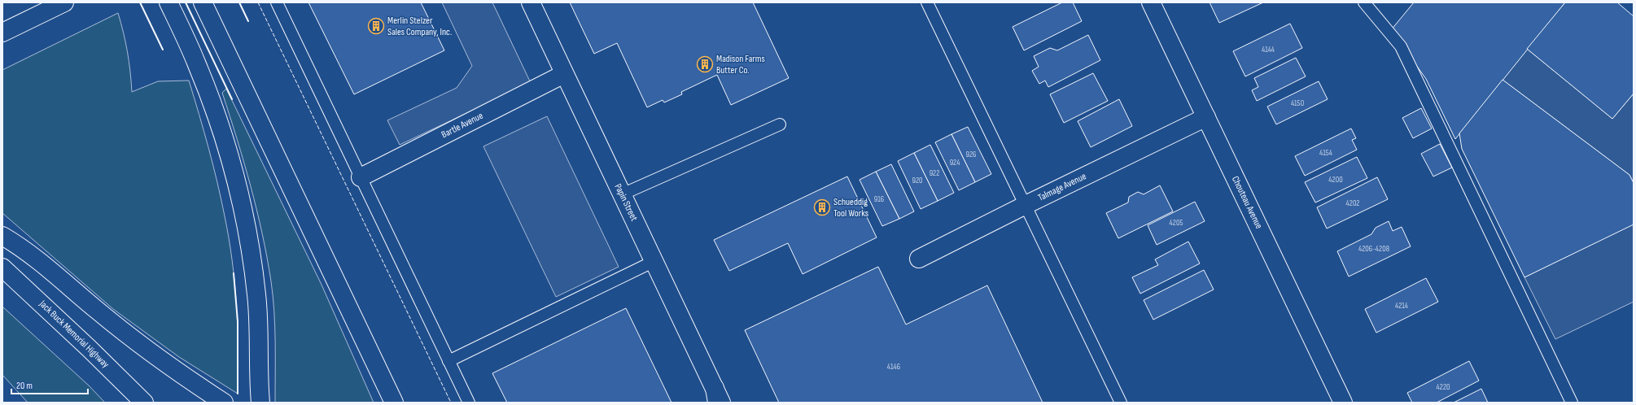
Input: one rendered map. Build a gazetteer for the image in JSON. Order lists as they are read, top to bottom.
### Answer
{
  "streets": {
    "main road": [
      "Bartle Avenue",
      "Talmage Avenue",
      "Papin Street",
      "Chouteau Avenue",
      "Jack Buck Memorial Highway"
    ]
  },
  "crossings": [
    ["Bartle Avenue", "Papin Street"],
    ["Talmage Avenue", "Chouteau Avenue"]
  ],
  "places": {
    "building": ["Merlin Stelzer Sales Company, Inc.", "Madison Farms Butter Co.", "Schueddig Tool Works"]
  },
  "house_numbers": [
    "4144",
    "4150",
    "4154",
    "926",
    "924",
    "922",
    "4200",
    "920",
    "916",
    "4202",
    "4205",
    "4206-4208",
    "4214",
    "4146",
    "4220"
  ],
  "scale_bar": "20 m"
}
